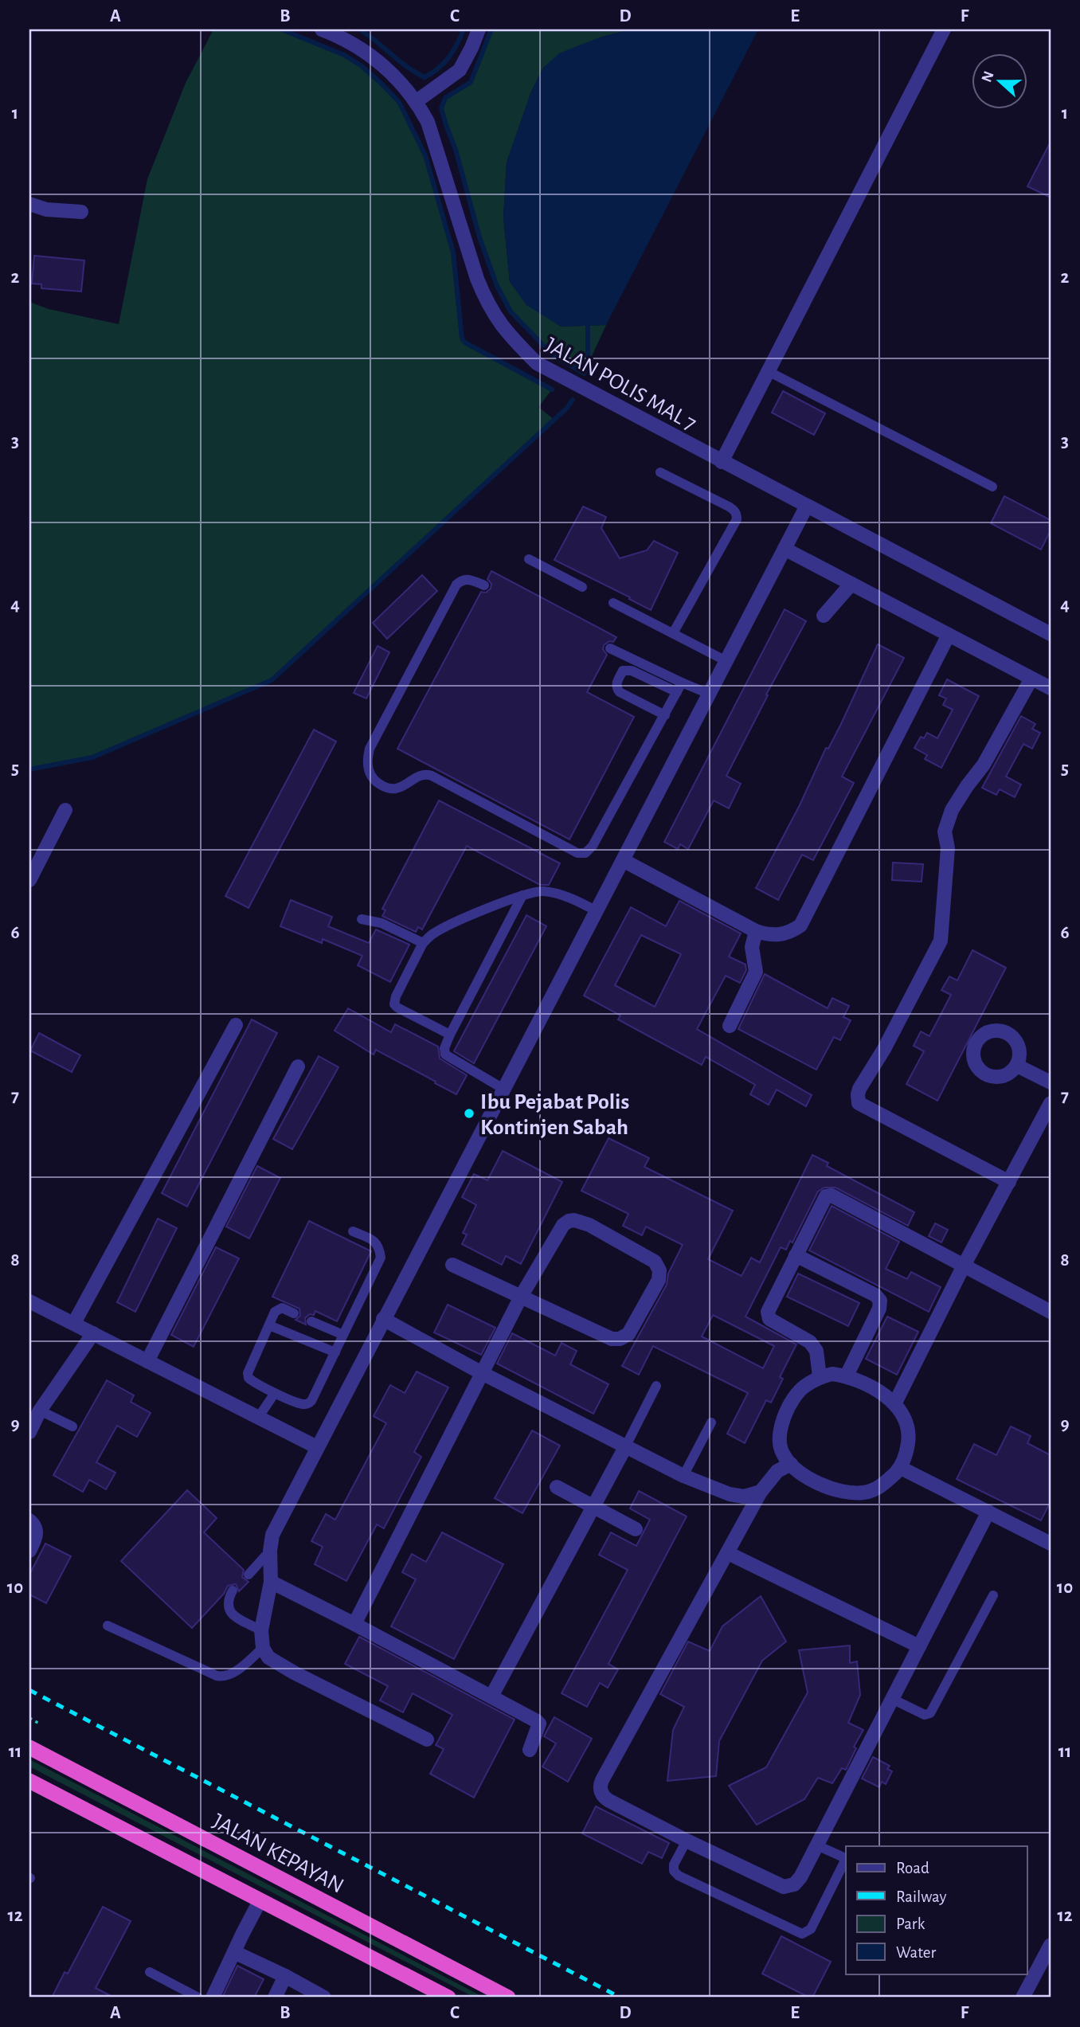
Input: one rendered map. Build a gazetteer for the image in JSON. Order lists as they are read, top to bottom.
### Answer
{
  "streets": {
    "highway": ["JALAN KEPAYAN"],
    "street": ["JALAN POLIS MAL 7"]
  },
  "places": ["Ibu Pejabat Polis Kontinjen Sabah"],
  "legend": [
    "Road",
    "Railway",
    "Park",
    "Water"
  ],
  "north": "left",
  "grid": {
    "columns": [
      "A",
      "B",
      "C",
      "D",
      "E",
      "F"
    ],
    "rows": [
      "1",
      "2",
      "3",
      "4",
      "5",
      "6",
      "7",
      "8",
      "9",
      "10",
      "11",
      "12"
    ]
  }
}
